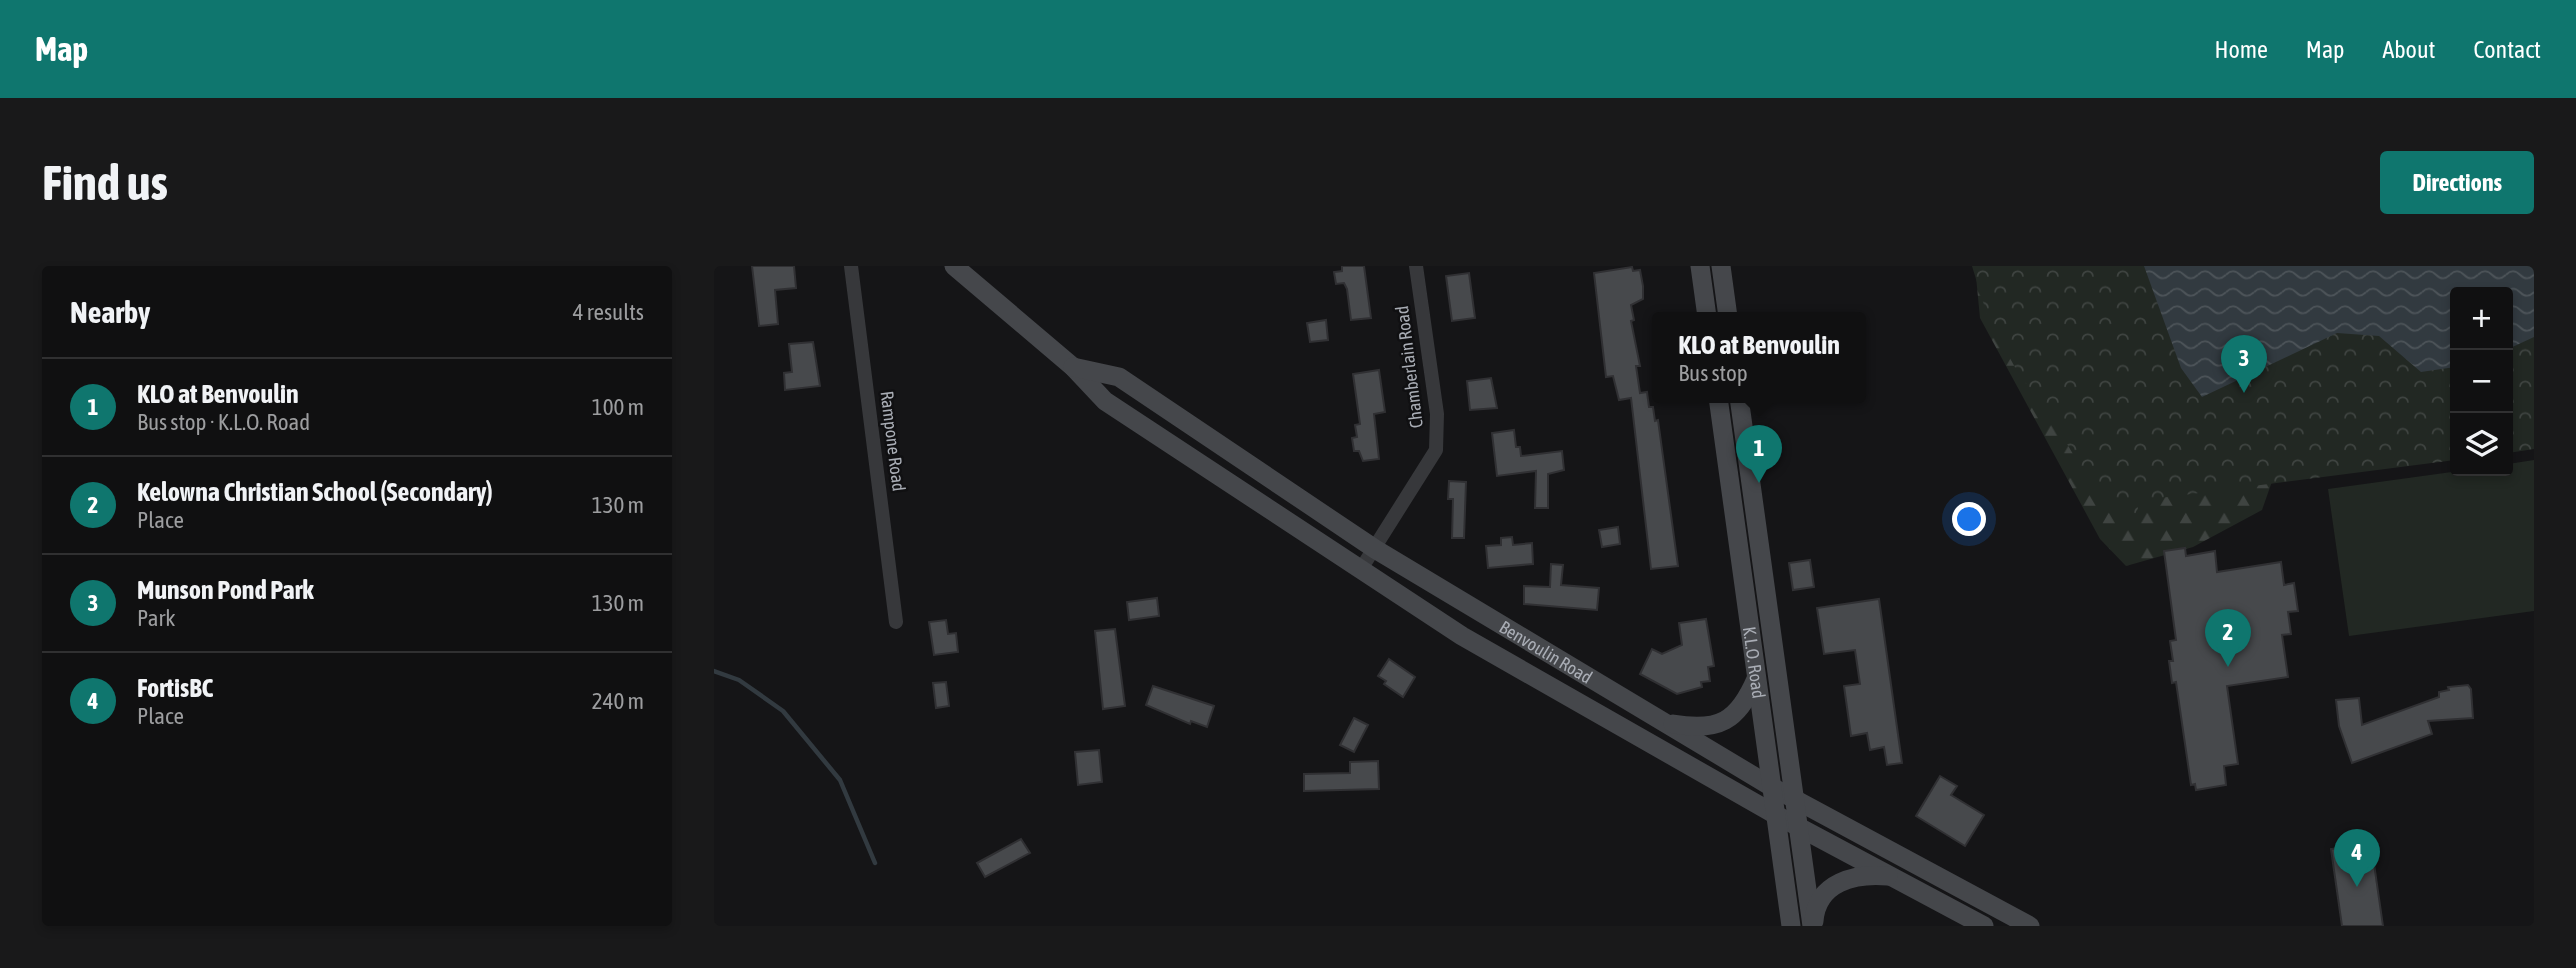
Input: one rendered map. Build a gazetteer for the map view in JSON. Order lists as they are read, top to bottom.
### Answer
{
  "streets": {
    "main road": ["Benvoulin Road", "K.L.O. Road"],
    "street": ["Chamberlain Road", "Rampone Road"]
  },
  "crossings": [
    ["Chamberlain Road", "Benvoulin Road"],
    ["Benvoulin Road", "K.L.O. Road"]
  ],
  "page": {
    "header": "Map",
    "nav": [
      "Home",
      "Map",
      "About",
      "Contact"
    ],
    "buttons": "Directions",
    "title": "Find us",
    "heading": ["Nearby", "4 results"],
    "map_buttons": ["+", "−"],
    "popup": ["KLO at Benvoulin", "Bus stop"],
    "pins": [
      "3",
      "1",
      "2",
      "4"
    ],
    "list": [
      {
        "mark": "1",
        "name": "KLO at Benvoulin",
        "note": "Bus stop · K.L.O. Road",
        "value": "100 m"
      },
      {
        "mark": "2",
        "name": "Kelowna Christian School (Secondary)",
        "note": "Place",
        "value": "130 m"
      },
      {
        "mark": "3",
        "name": "Munson Pond Park",
        "note": "Park",
        "value": "130 m"
      },
      {
        "mark": "4",
        "name": "FortisBC",
        "note": "Place",
        "value": "240 m"
      }
    ]
  }
}
